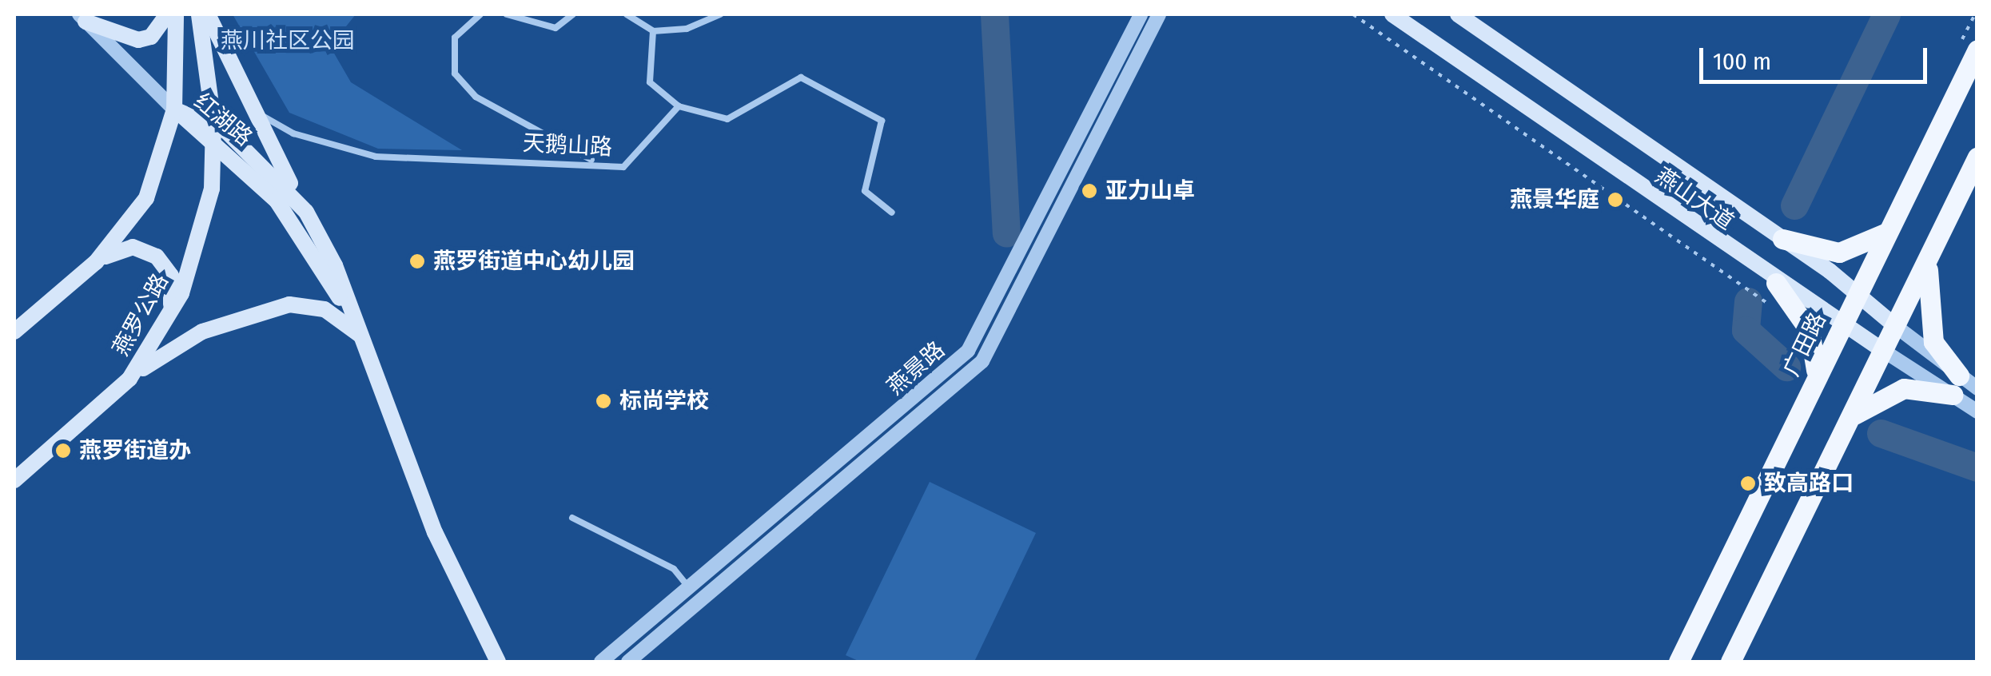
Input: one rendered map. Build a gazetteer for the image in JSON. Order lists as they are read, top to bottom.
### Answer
{
  "streets": {
    "main road": [
      "红湖路",
      "燕山大道",
      "燕罗公路",
      "广田路"
    ],
    "street": ["燕景路"],
    "lane": ["天鹅山路"]
  },
  "crossings": [
    ["红湖路", "燕罗公路"],
    ["燕山大道", "广田路"]
  ],
  "parks": ["燕川社区公园"],
  "places": [
    "亚力山卓",
    "燕景华庭",
    "燕罗街道中心幼儿园",
    "标尚学校",
    "燕罗街道办",
    "致高路口"
  ],
  "scale_bar": "100 m"
}
